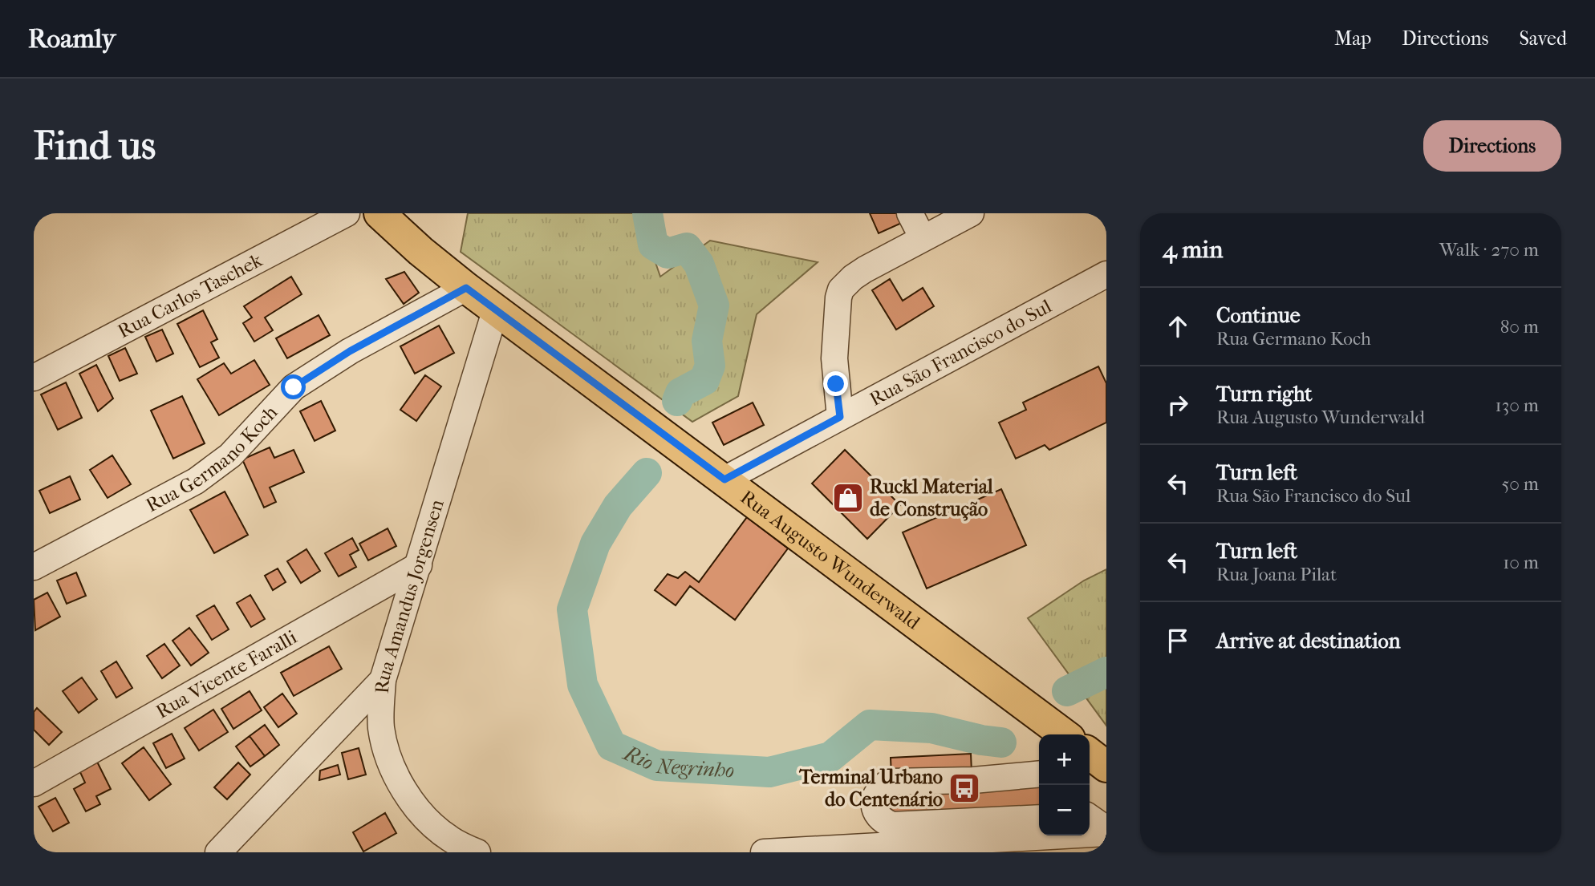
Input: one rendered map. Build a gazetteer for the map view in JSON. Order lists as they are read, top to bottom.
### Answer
{
  "streets": {
    "main road": ["Rua Augusto Wunderwald"],
    "street": [
      "Rua Carlos Taschek",
      "Rua São Francisco do Sul",
      "Rua Germano Koch",
      "Rua Amandus Jorgensen",
      "Rua Vicente Faralli"
    ]
  },
  "crossings": [
    ["Rua São Francisco do Sul", "Rua Augusto Wunderwald"],
    ["Rua Germano Koch", "Rua Augusto Wunderwald"],
    ["Rua Augusto Wunderwald", "Rua Amandus Jorgensen"],
    ["Rua Amandus Jorgensen", "Rua Vicente Faralli"]
  ],
  "water": ["Rio Negrinho"],
  "places": {
    "shop": ["Ruckl Material de Construção"],
    "bus stop": ["Terminal Urbano do Centenário"]
  },
  "page": {
    "header": "Roamly",
    "nav": ["Map", "Directions", "Saved"],
    "buttons": "Directions",
    "title": "Find us",
    "heading": ["4 min", "Walk · 270 m"],
    "list": [
      ["Continue", "Rua Germano Koch", "80 m"],
      ["Turn right", "Rua Augusto Wunderwald", "130 m"],
      ["Turn left", "Rua São Francisco do Sul", "50 m"],
      ["Turn left", "Rua Joana Pilat", "10 m"],
      "Arrive at destination"
    ],
    "map_buttons": ["+", "−"]
  }
}
